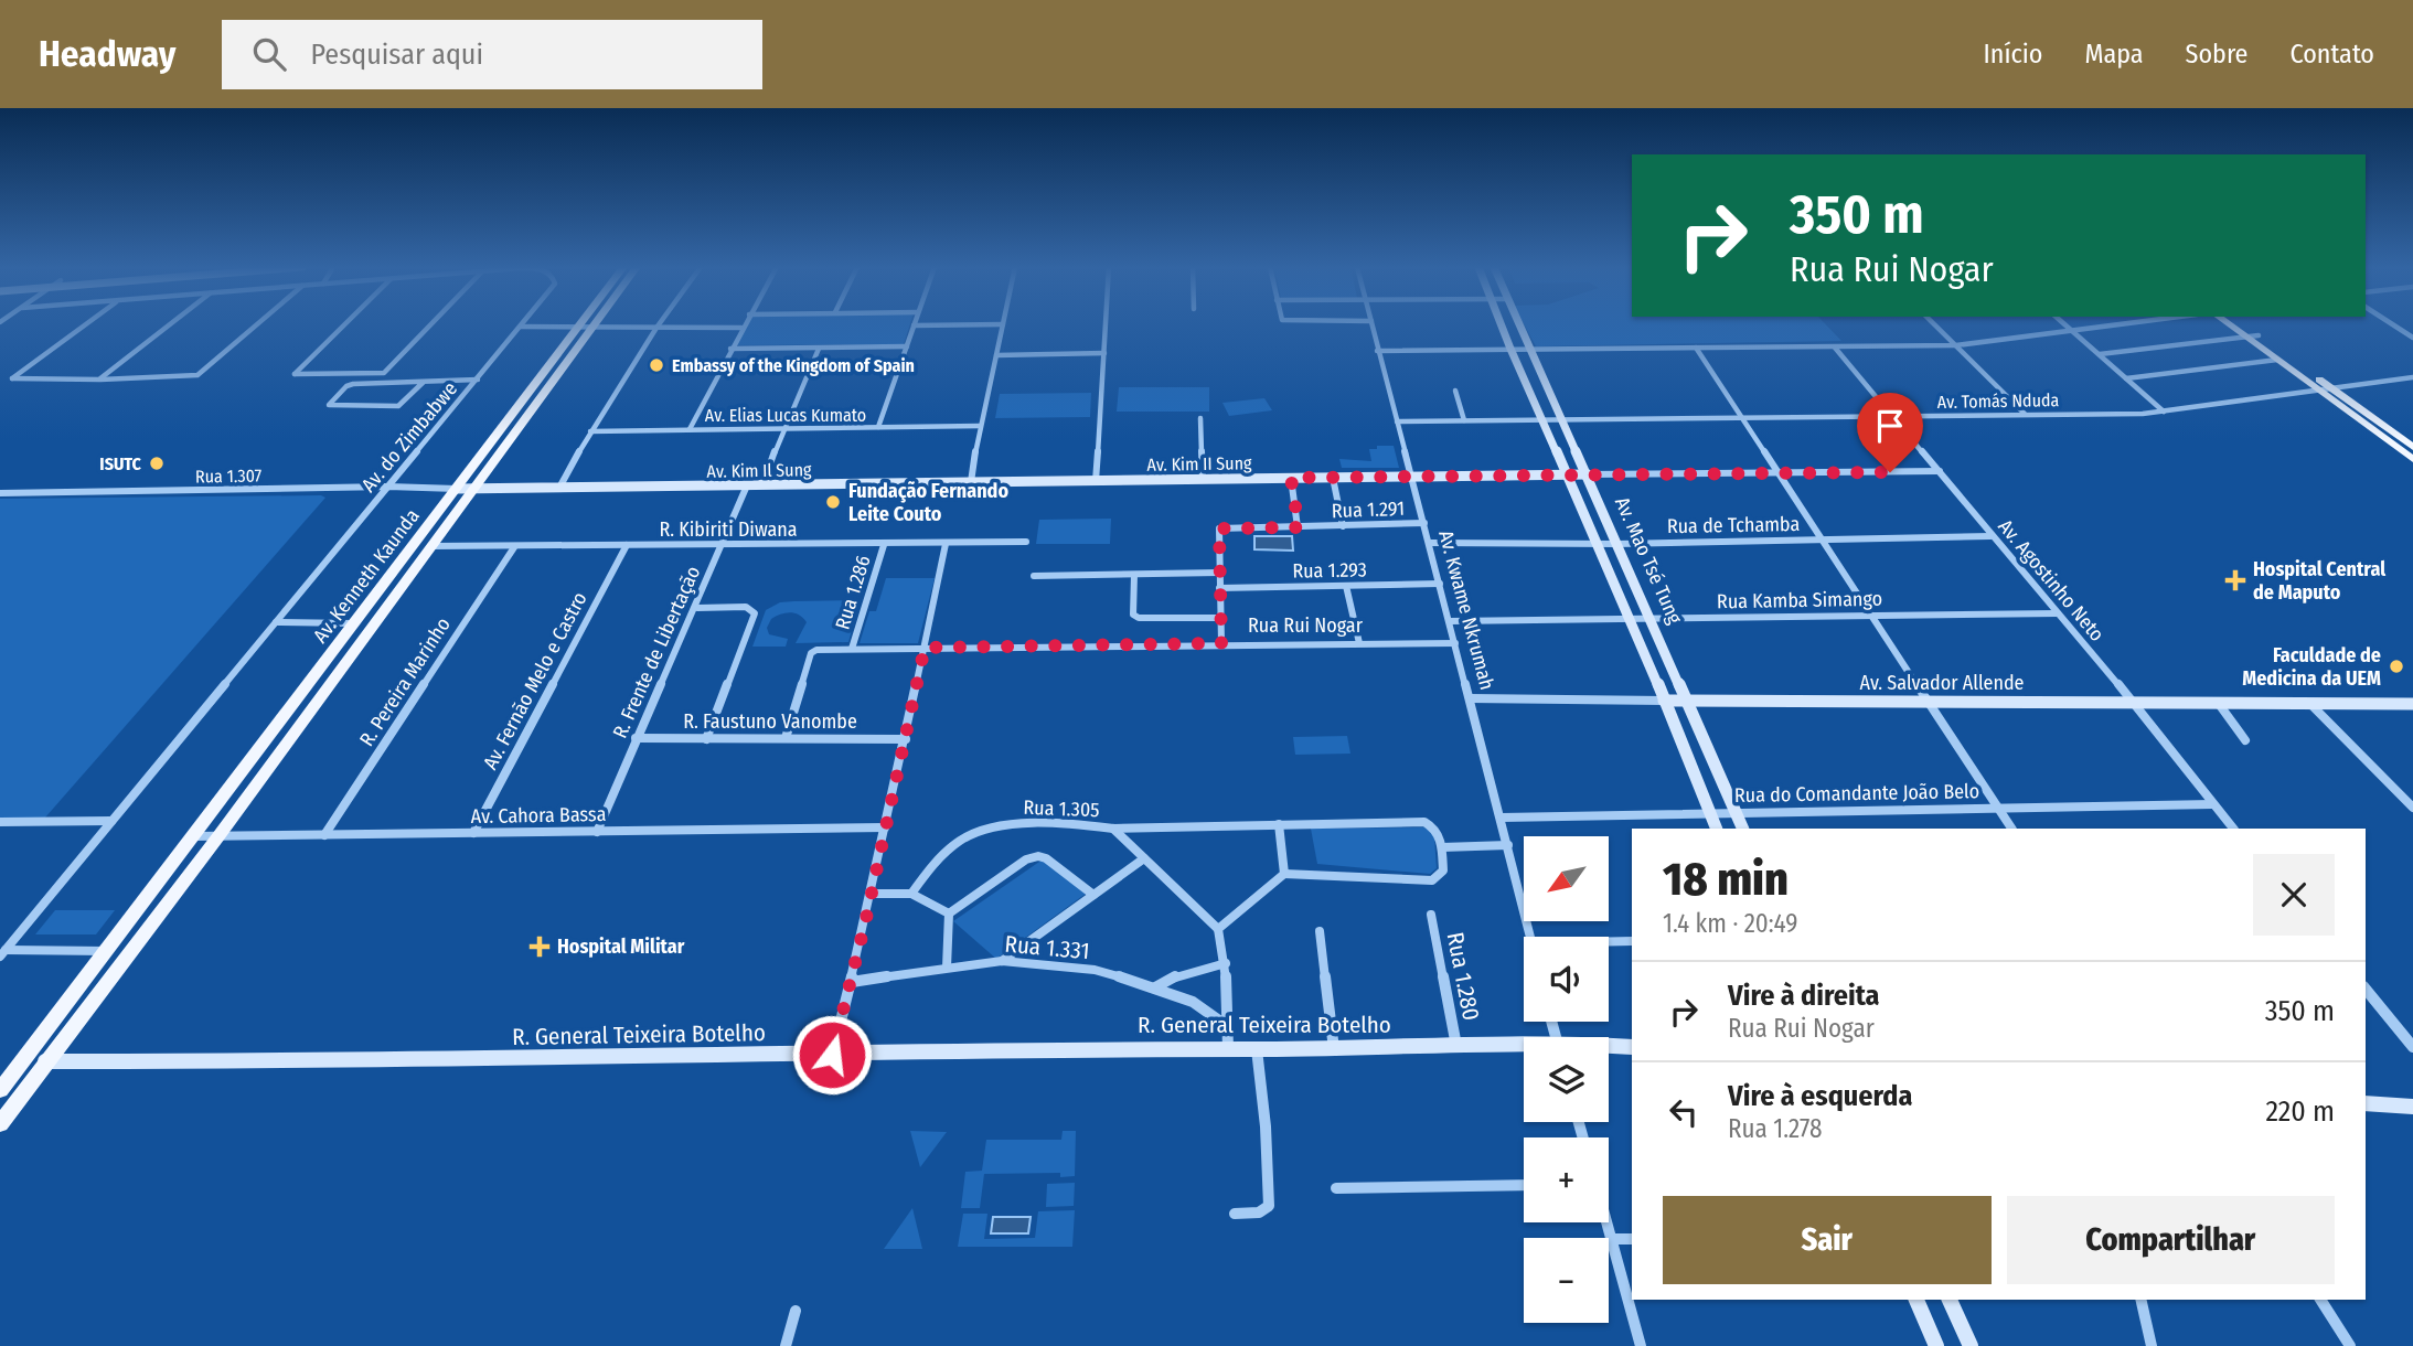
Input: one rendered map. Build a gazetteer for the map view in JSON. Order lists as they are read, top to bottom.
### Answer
{
  "streets": {
    "main road": ["Av. Kenneth Kaunda"],
    "street": [
      "Av. Tomás Nduda",
      "Av. Elias Lucas Kumato",
      "Av. do Zimbabwe",
      "Av. Kim II Sung",
      "Av. Kim Il Sung",
      "Rua 1.307",
      "Rua 1.291",
      "Rua de Tchamba",
      "R. Kibiriti Diwana",
      "Av. Mao Tsé Tung",
      "Rua 1.293",
      "Av. Agostinho Neto",
      "Rua 1.286",
      "Rua Kamba Simango",
      "Av. Kwame Nkrumah",
      "Rua Rui Nogar",
      "R. Frente de Libertação",
      "Av. Fernão Melo e Castro",
      "R. Pereira Marinho",
      "Av. Salvador Allende",
      "R. Faustuno Vanombe",
      "Rua do Comandante João Belo",
      "Rua 1.305",
      "Av. Cahora Bassa",
      "Rua 1.331",
      "Rua 1.280",
      "R. General Teixeira Botelho"
    ]
  },
  "crossings": [
    ["Av. Tomás Nduda", "Av. Mao Tsé Tung"],
    ["Av. Tomás Nduda", "Av. Agostinho Neto"],
    ["Av. Tomás Nduda", "Av. Kwame Nkrumah"],
    ["Av. do Zimbabwe", "Rua 1.307"],
    ["Av. Kim II Sung", "Av. Kim Il Sung"],
    ["Av. Kim II Sung", "Av. Mao Tsé Tung"],
    ["Av. Kim II Sung", "Av. Agostinho Neto"],
    ["Av. Kim II Sung", "Av. Kwame Nkrumah"],
    ["Av. Kim Il Sung", "Rua 1.307"],
    ["Av. Kim Il Sung", "Av. Kenneth Kaunda"],
    ["Av. Kim Il Sung", "R. Frente de Libertação"],
    ["Rua 1.307", "Av. Kenneth Kaunda"],
    ["Rua 1.291", "Av. Kwame Nkrumah"],
    ["Rua de Tchamba", "Av. Mao Tsé Tung"],
    ["Rua de Tchamba", "Av. Agostinho Neto"],
    ["Rua de Tchamba", "Av. Kwame Nkrumah"],
    ["R. Kibiriti Diwana", "Av. Kenneth Kaunda"],
    ["R. Kibiriti Diwana", "Rua 1.286"],
    ["R. Kibiriti Diwana", "R. Frente de Libertação"],
    ["R. Kibiriti Diwana", "Av. Fernão Melo e Castro"],
    ["R. Kibiriti Diwana", "R. Pereira Marinho"],
    ["Av. Mao Tsé Tung", "Rua Kamba Simango"],
    ["Av. Mao Tsé Tung", "Av. Salvador Allende"],
    ["Av. Mao Tsé Tung", "Rua do Comandante João Belo"],
    ["Rua 1.293", "Av. Kwame Nkrumah"],
    ["Av. Kenneth Kaunda", "Av. Cahora Bassa"],
    ["Av. Kenneth Kaunda", "R. General Teixeira Botelho"],
    ["Av. Agostinho Neto", "Rua Kamba Simango"],
    ["Av. Agostinho Neto", "Av. Salvador Allende"],
    ["Av. Agostinho Neto", "Rua do Comandante João Belo"],
    ["Rua 1.286", "Rua Rui Nogar"],
    ["Rua Kamba Simango", "Av. Kwame Nkrumah"],
    ["Av. Kwame Nkrumah", "Rua Rui Nogar"],
    ["Av. Kwame Nkrumah", "Av. Salvador Allende"],
    ["Av. Kwame Nkrumah", "Rua do Comandante João Belo"],
    ["Rua Rui Nogar", "R. Faustuno Vanombe"],
    ["R. Frente de Libertação", "R. Faustuno Vanombe"],
    ["R. Frente de Libertação", "Av. Cahora Bassa"],
    ["Av. Fernão Melo e Castro", "Av. Cahora Bassa"],
    ["R. Pereira Marinho", "Av. Cahora Bassa"],
    ["Rua 1.280", "R. General Teixeira Botelho"]
  ],
  "places": {
    "other": [
      "Embassy of the Kingdom of Spain",
      "ISUTC",
      "Fundação Fernando Leite Couto",
      "Faculdade de Medicina da UEM"
    ],
    "health": ["Hospital Central de Maputo", "Hospital Militar"]
  },
  "north": "bottom left",
  "page": {
    "header": "Headway",
    "search": "Pesquisar aqui",
    "nav": [
      "Início",
      "Mapa",
      "Sobre",
      "Contato"
    ],
    "turn": ["350 m", "Rua Rui Nogar"],
    "heading": ["18 min", "1.4 km · 20:49"],
    "map_buttons": ["+", "−"],
    "list": [
      {
        "name": "Vire à direita",
        "note": "Rua Rui Nogar",
        "value": "350 m"
      },
      {
        "name": "Vire à esquerda",
        "note": "Rua 1.278",
        "value": "220 m"
      }
    ],
    "buttons": ["Sair", "Compartilhar"]
  }
}
